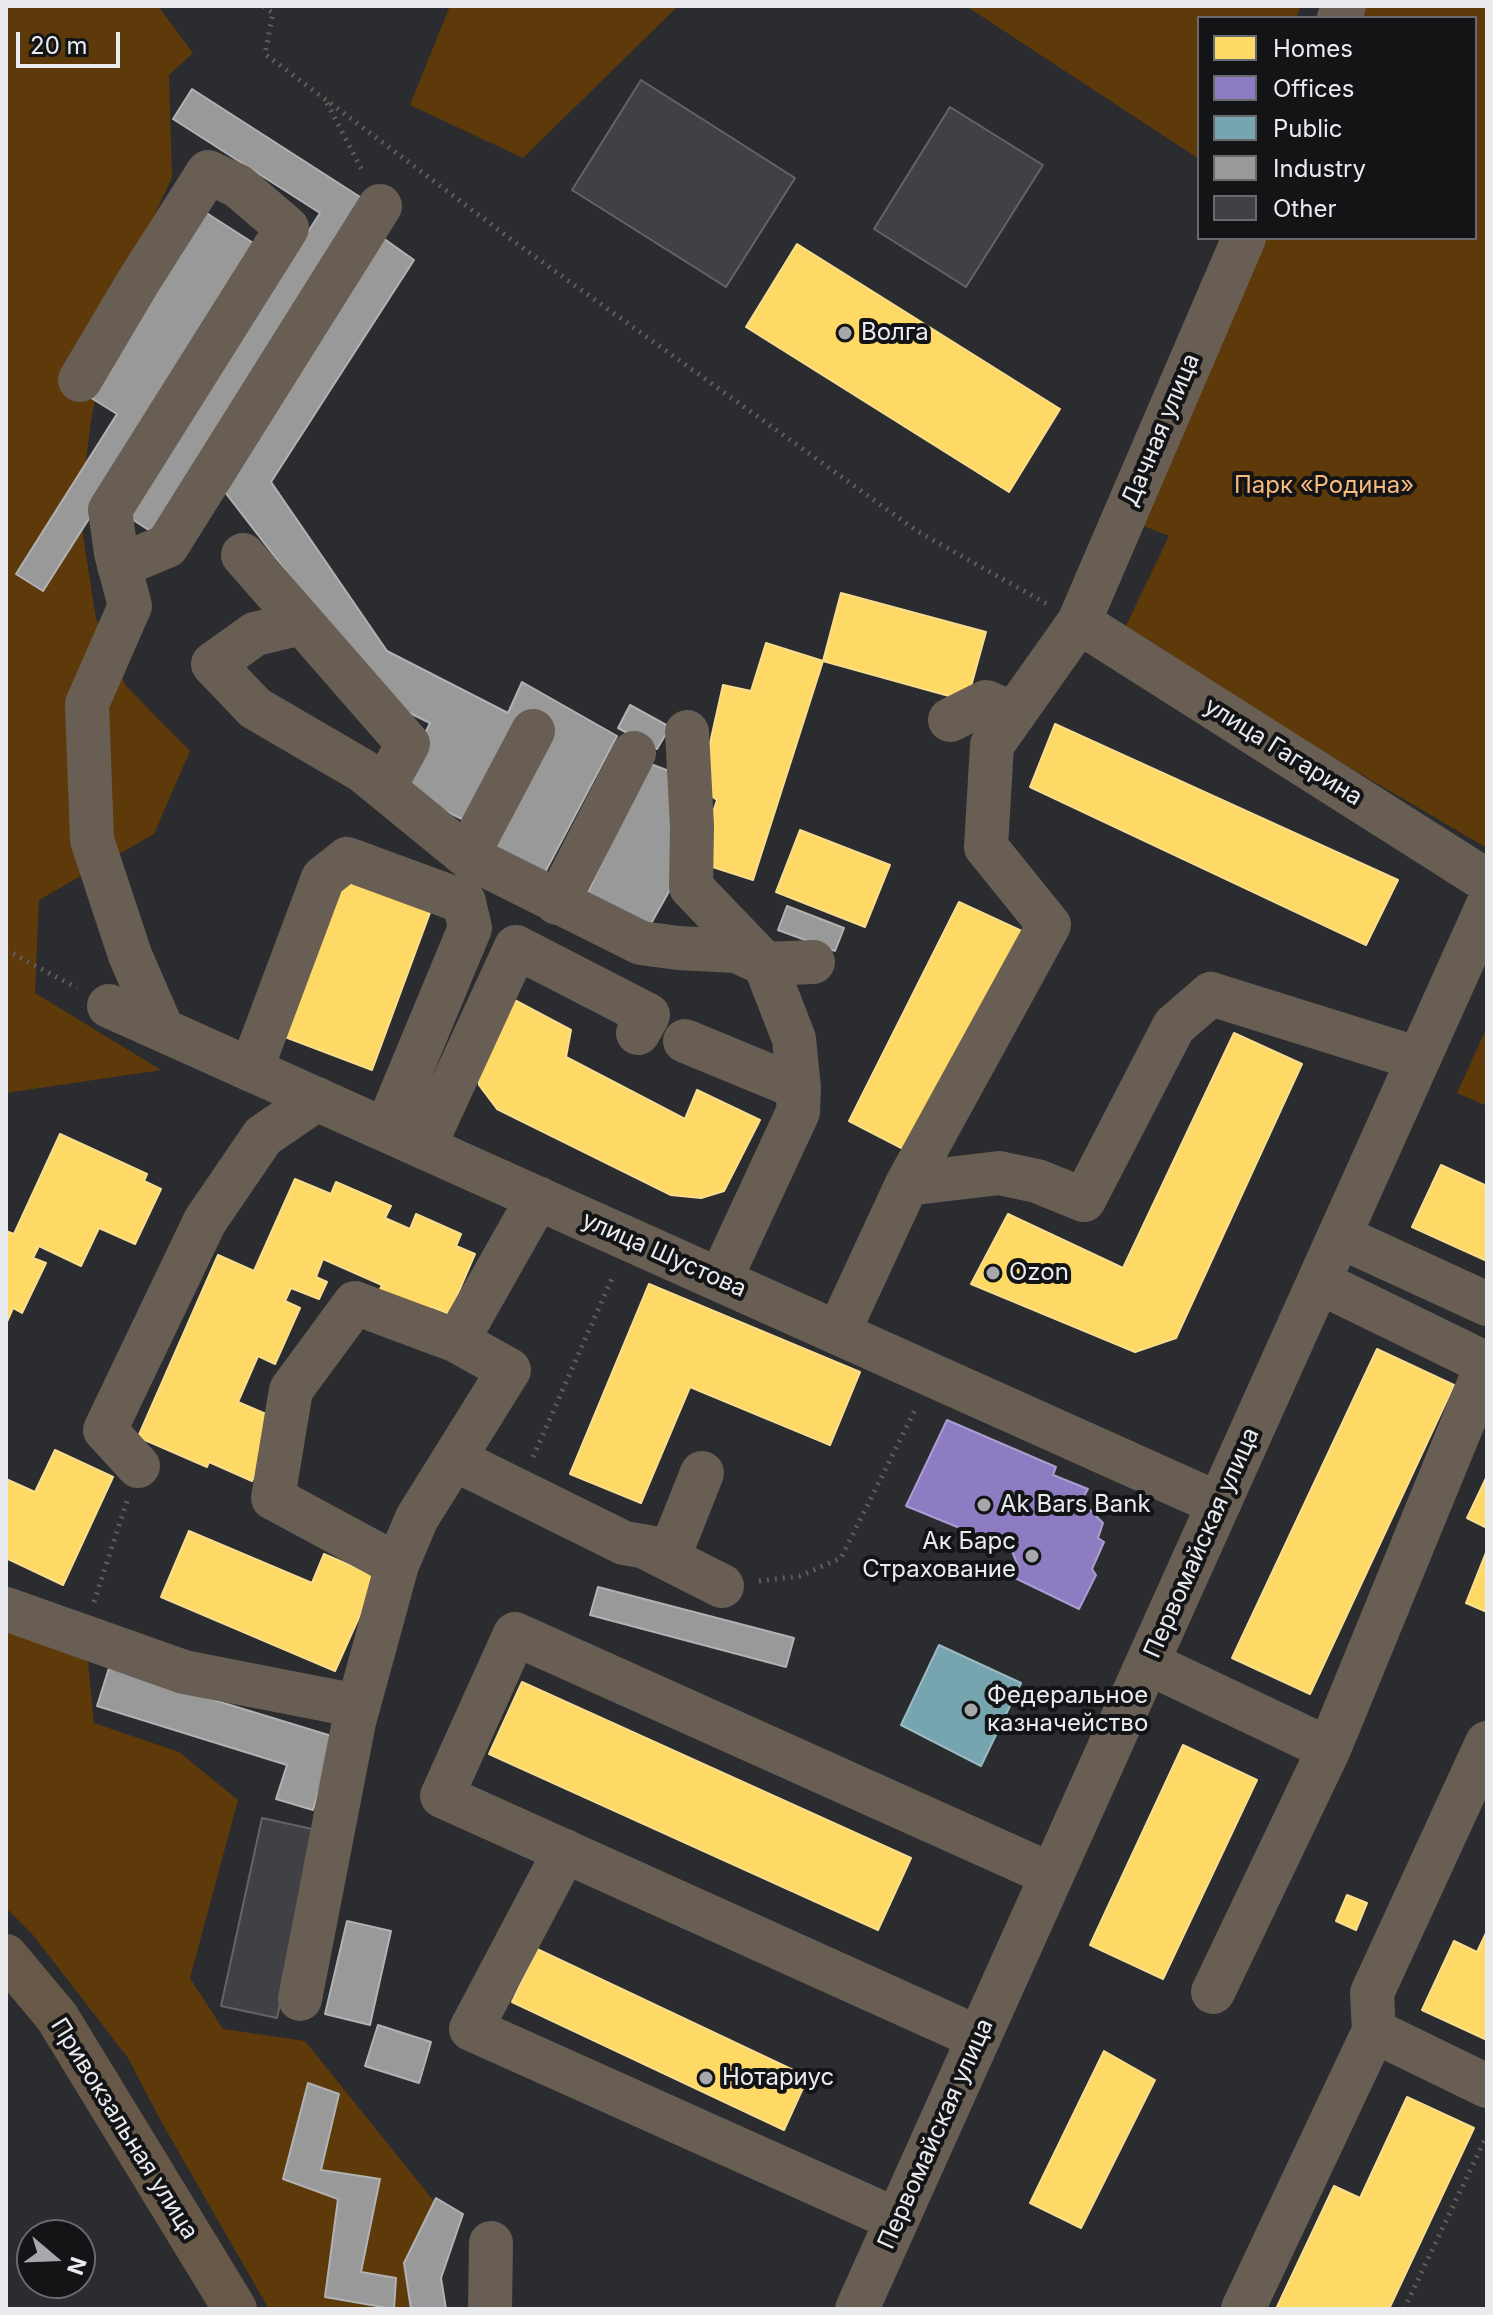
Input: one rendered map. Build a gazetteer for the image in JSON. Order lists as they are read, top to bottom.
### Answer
{
  "streets": {
    "main road": ["Привокзальная улица"],
    "street": [
      "Дачная улица",
      "улица Гагарина",
      "улица Шустова",
      "Первомайская улица"
    ]
  },
  "crossings": [
    ["Дачная улица", "улица Гагарина"],
    ["улица Шустова", "Первомайская улица"]
  ],
  "parks": ["Парк «Родина»"],
  "places": [
    "Волга",
    "Ozon",
    "Ak Bars Bank",
    "Ак Барс Страхование",
    "Федеральное казначейство",
    "Нотариус"
  ],
  "legend": [
    "Homes",
    "Offices",
    "Public",
    "Industry",
    "Other"
  ],
  "scale_bar": "20 m",
  "north": "right"
}
